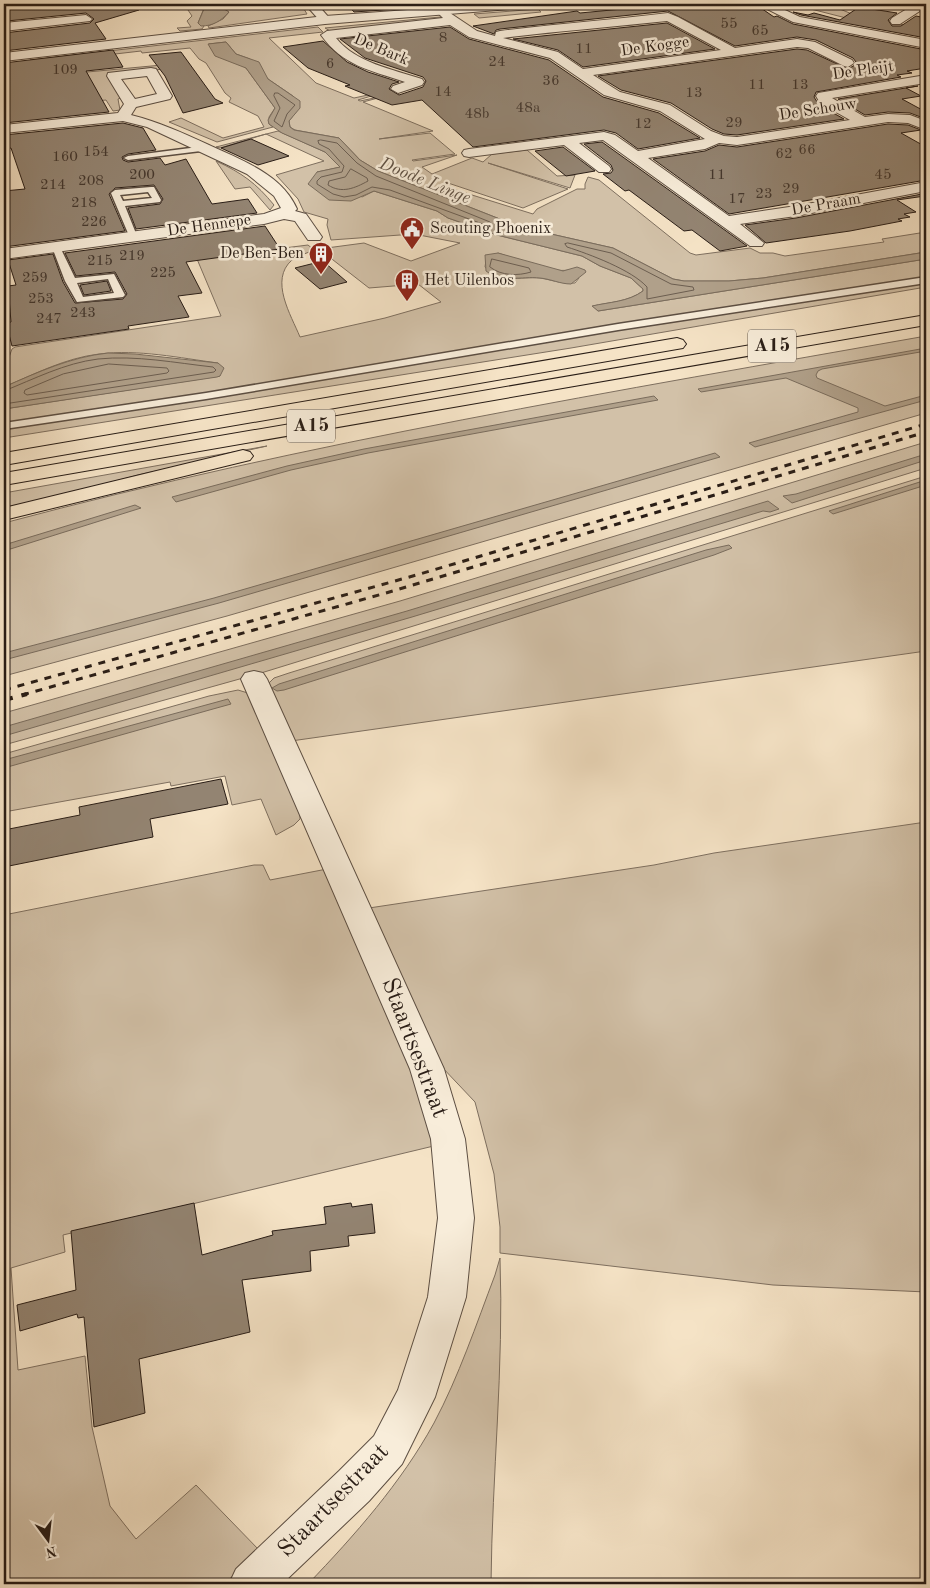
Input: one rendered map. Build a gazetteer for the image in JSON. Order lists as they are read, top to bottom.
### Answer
{
  "streets": {
    "highway": ["A15"],
    "street": [
      "De Kogge",
      "De Bark",
      "De Pleijt",
      "De Schouw",
      "De Praam",
      "De Hennepe",
      "Staartsestraat"
    ]
  },
  "crossings": [
    ["De Pleijt", "De Schouw"]
  ],
  "water": ["Doode Linge"],
  "places": {
    "public building": ["Scouting Phoenix"],
    "building": ["De Ben-Ben", "Het Uilenbos"]
  },
  "house_numbers": [
    "55",
    "65",
    "8",
    "11",
    "24",
    "6",
    "109",
    "36",
    "11",
    "13",
    "14",
    "13",
    "48a",
    "48b",
    "29",
    "12",
    "66",
    "154",
    "62",
    "160",
    "200",
    "11",
    "45",
    "208",
    "214",
    "29",
    "23",
    "17",
    "218",
    "226",
    "219",
    "215",
    "225",
    "259",
    "253",
    "243",
    "247"
  ],
  "north": "bottom"
}
